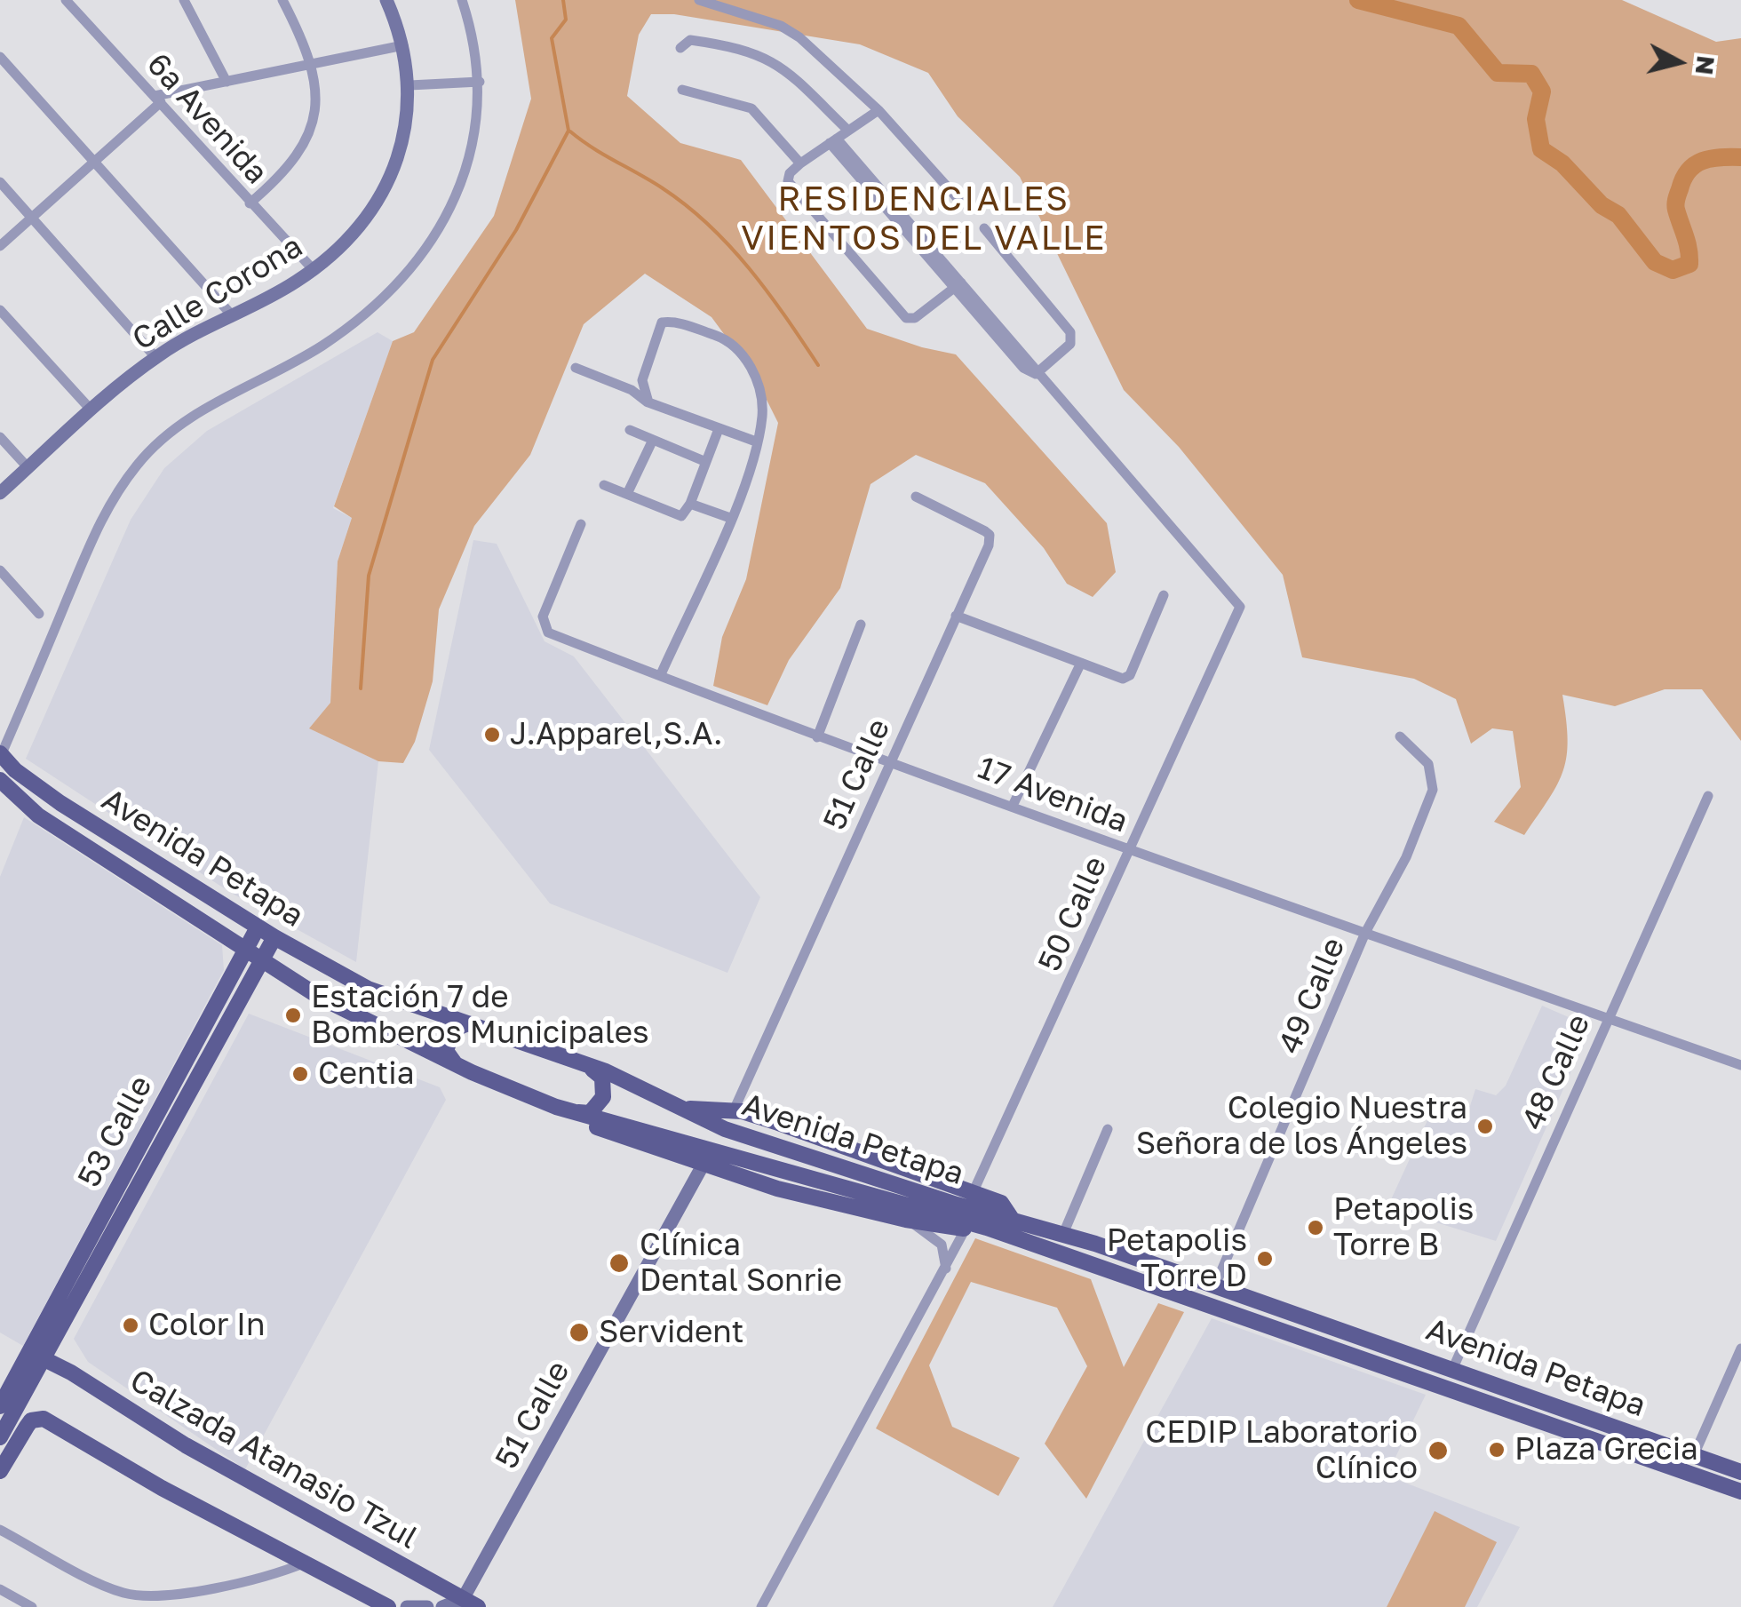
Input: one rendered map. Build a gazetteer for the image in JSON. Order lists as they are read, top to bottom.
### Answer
{
  "streets": {
    "main road": ["Avenida Petapa", "53 Calle", "Calzada Atanasio Tzul"],
    "street": [
      "6a Avenida",
      "Calle Corona",
      "51 Calle",
      "17 Avenida",
      "50 Calle",
      "49 Calle",
      "48 Calle"
    ]
  },
  "crossings": [
    ["6a Avenida", "Calle Corona"],
    ["51 Calle", "17 Avenida"],
    ["51 Calle", "Calzada Atanasio Tzul"],
    ["17 Avenida", "50 Calle"],
    ["17 Avenida", "49 Calle"],
    ["17 Avenida", "48 Calle"],
    ["Avenida Petapa", "49 Calle"],
    ["Avenida Petapa", "48 Calle"],
    ["Avenida Petapa", "53 Calle"],
    ["53 Calle", "Calzada Atanasio Tzul"]
  ],
  "districts": ["RESIDENCIALES VIENTOS DEL VALLE"],
  "places": [
    "J.Apparel,S.A.",
    "Estación 7 de Bomberos Municipales",
    "Centia",
    "Colegio Nuestra Señora de los Ángeles",
    "Petapolis Torre B",
    "Petapolis Torre D",
    "Clínica Dental Sonrie",
    "Color In",
    "Servident",
    "Plaza Grecia",
    "CEDIP Laboratorio Clínico"
  ],
  "north": "right"
}
